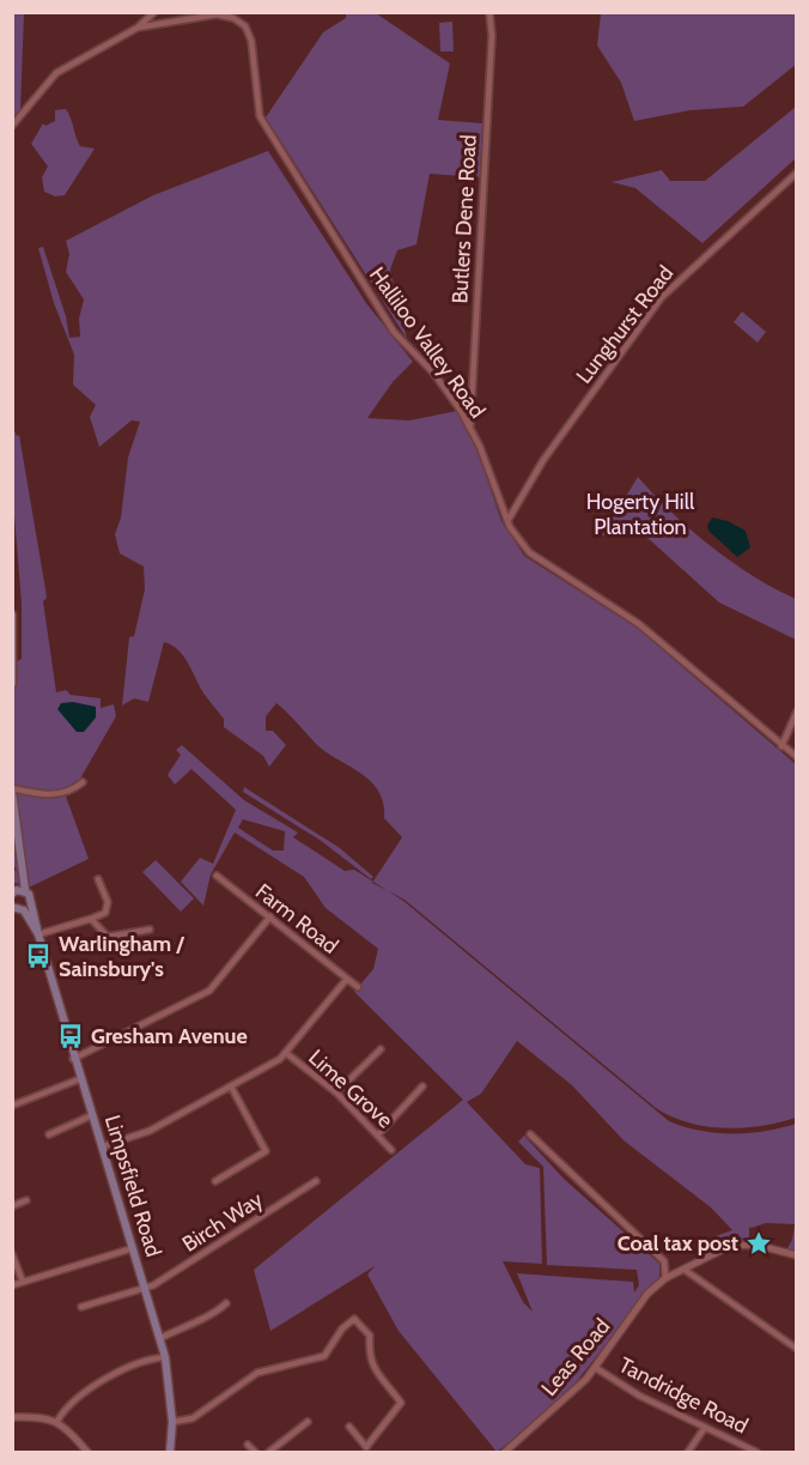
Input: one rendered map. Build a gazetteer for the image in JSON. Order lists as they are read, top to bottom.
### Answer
{
  "streets": {
    "main road": ["Limpsfield Road"],
    "street": [
      "Butlers Dene Road",
      "Lunghurst Road",
      "Halliloo Valley Road",
      "Farm Road",
      "Lime Grove",
      "Birch Way",
      "Leas Road",
      "Tandridge Road"
    ]
  },
  "crossings": [
    ["Butlers Dene Road", "Halliloo Valley Road"],
    ["Lunghurst Road", "Halliloo Valley Road"],
    ["Limpsfield Road", "Birch Way"],
    ["Leas Road", "Tandridge Road"]
  ],
  "parks": ["Hogerty Hill Plantation"],
  "places": {
    "bus stop": ["Warlingham / Sainsbury's", "Gresham Avenue"],
    "place": ["Coal tax post"]
  }
}
